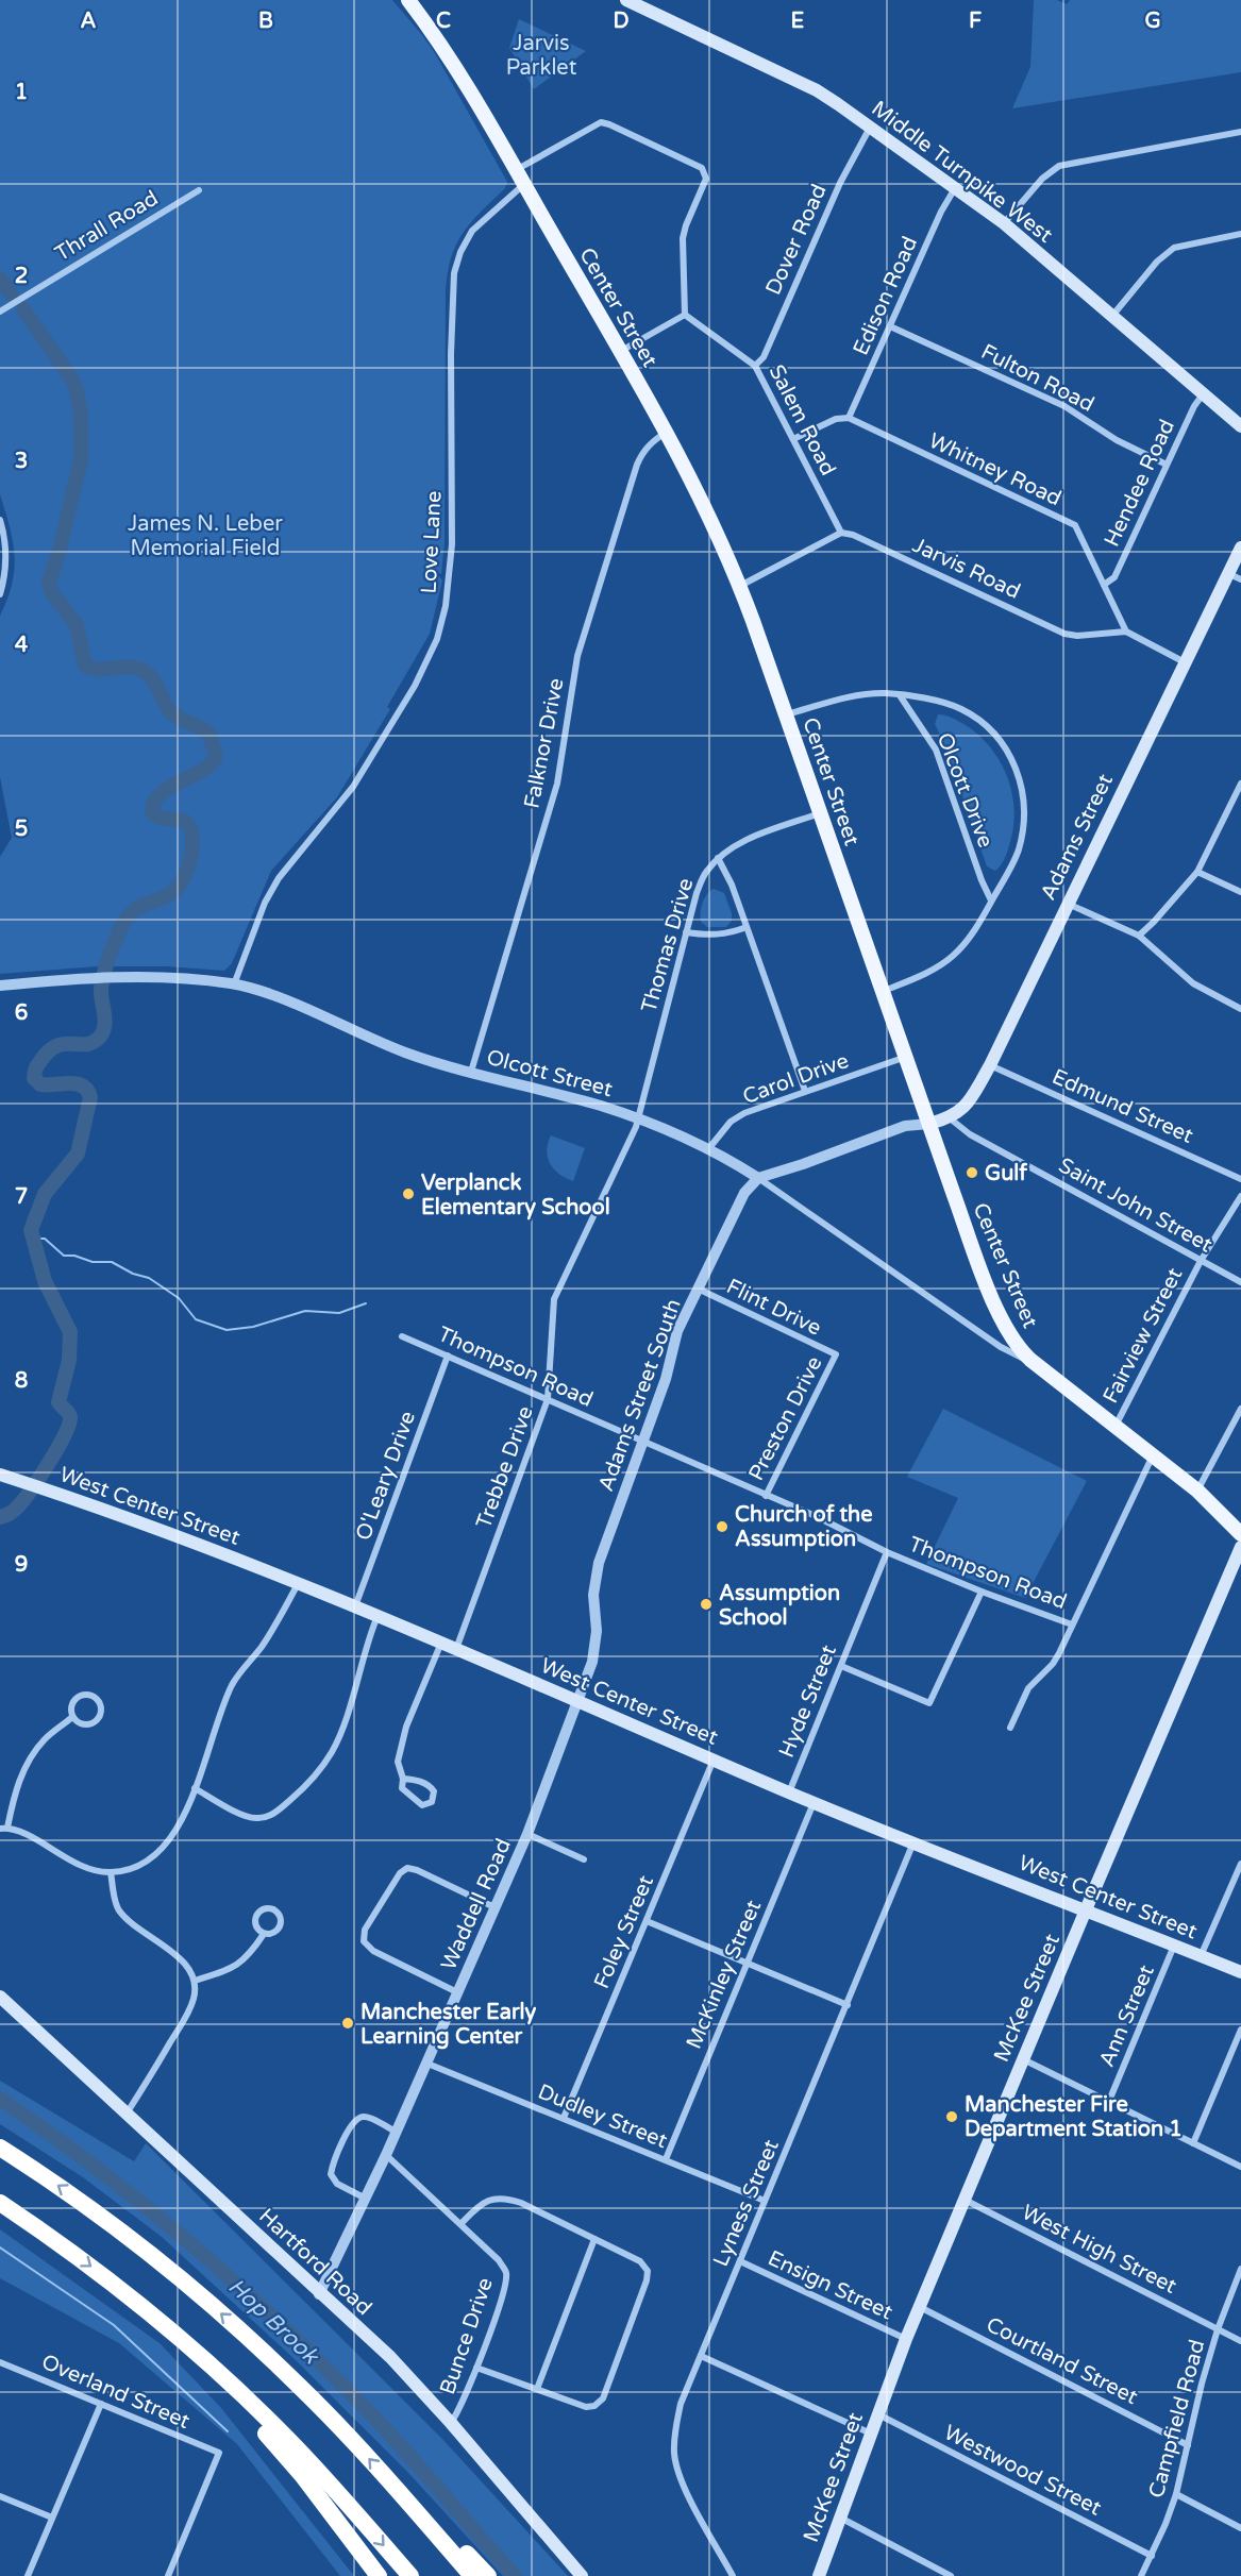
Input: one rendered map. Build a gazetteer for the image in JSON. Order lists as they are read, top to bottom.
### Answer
{
  "streets": {
    "main road": [
      "Middle Turnpike West",
      "Center Street",
      "Adams Street",
      "West Center Street",
      "McKee Street",
      "Hartford Road"
    ],
    "street": [
      "Thrall Road",
      "Dover Road",
      "Edison Road",
      "Fulton Road",
      "Salem Road",
      "Whitney Road",
      "Hendee Road",
      "Love Lane",
      "Jarvis Road",
      "Falknor Drive",
      "Olcott Drive",
      "Thomas Drive",
      "Olcott Street",
      "Carol Drive",
      "Edmund Street",
      "Saint John Street",
      "Flint Drive",
      "Fairview Street",
      "Thompson Road",
      "Adams Street South",
      "Preston Drive",
      "Trebbe Drive",
      "O'Leary Drive",
      "Hyde Street",
      "Waddell Road",
      "Foley Street",
      "McKinley Street",
      "Ann Street",
      "Dudley Street",
      "Lyness Street",
      "West High Street",
      "Ensign Street",
      "Bunce Drive",
      "Courtland Street",
      "Overland Street",
      "Campfield Road",
      "Westwood Street"
    ]
  },
  "crossings": [
    ["Middle Turnpike West", "Dover Road"],
    ["Middle Turnpike West", "Edison Road"],
    ["Middle Turnpike West", "Hendee Road"],
    ["Dover Road", "Salem Road"],
    ["Edison Road", "Fulton Road"],
    ["Edison Road", "Whitney Road"],
    ["Center Street", "Love Lane"],
    ["Center Street", "Falknor Drive"],
    ["Center Street", "Olcott Drive"],
    ["Center Street", "Adams Street"],
    ["Center Street", "Thomas Drive"],
    ["Center Street", "Olcott Street"],
    ["Center Street", "Carol Drive"],
    ["Center Street", "Fairview Street"],
    ["Center Street", "Thompson Road"],
    ["Fulton Road", "Hendee Road"],
    ["Salem Road", "Jarvis Road"],
    ["Whitney Road", "Hendee Road"],
    ["Whitney Road", "Jarvis Road"],
    ["Love Lane", "Olcott Street"],
    ["Falknor Drive", "Olcott Street"],
    ["Adams Street", "Edmund Street"],
    ["Adams Street", "Saint John Street"],
    ["Thomas Drive", "Olcott Street"],
    ["Thomas Drive", "Trebbe Drive"],
    ["Olcott Street", "Carol Drive"],
    ["Olcott Street", "Adams Street South"],
    ["Olcott Street", "Trebbe Drive"],
    ["Saint John Street", "Fairview Street"],
    ["Flint Drive", "Adams Street South"],
    ["Flint Drive", "Preston Drive"],
    ["Thompson Road", "Adams Street South"],
    ["Thompson Road", "Preston Drive"],
    ["Thompson Road", "Trebbe Drive"],
    ["Thompson Road", "O'Leary Drive"],
    ["Thompson Road", "Hyde Street"],
    ["Adams Street South", "West Center Street"],
    ["Adams Street South", "Waddell Road"],
    ["Trebbe Drive", "West Center Street"],
    ["O'Leary Drive", "West Center Street"],
    ["West Center Street", "Hyde Street"],
    ["West Center Street", "Waddell Road"],
    ["West Center Street", "Foley Street"],
    ["West Center Street", "McKinley Street"],
    ["West Center Street", "McKee Street"],
    ["West Center Street", "Ann Street"],
    ["West Center Street", "Lyness Street"],
    ["Waddell Road", "Dudley Street"],
    ["Waddell Road", "Hartford Road"],
    ["Waddell Road", "Bunce Drive"],
    ["Foley Street", "Dudley Street"],
    ["McKinley Street", "Dudley Street"],
    ["McKee Street", "West High Street"],
    ["McKee Street", "Ensign Street"],
    ["McKee Street", "Courtland Street"],
    ["McKee Street", "Westwood Street"],
    ["Dudley Street", "Lyness Street"],
    ["Lyness Street", "Ensign Street"],
    ["West High Street", "Campfield Road"],
    ["Hartford Road", "Bunce Drive"],
    ["Courtland Street", "Campfield Road"],
    ["Campfield Road", "Westwood Street"]
  ],
  "water": ["Hop Brook"],
  "parks": ["Jarvis Parklet", "James N. Leber Memorial Field"],
  "places": [
    "Gulf",
    "Verplanck Elementary School",
    "Church of the Assumption",
    "Assumption School",
    "Manchester Early Learning Center",
    "Manchester Fire Department Station 1"
  ],
  "grid": {
    "columns": [
      "A",
      "B",
      "C",
      "D",
      "E",
      "F",
      "G"
    ],
    "rows": [
      "1",
      "2",
      "3",
      "4",
      "5",
      "6",
      "7",
      "8",
      "9"
    ]
  }
}
